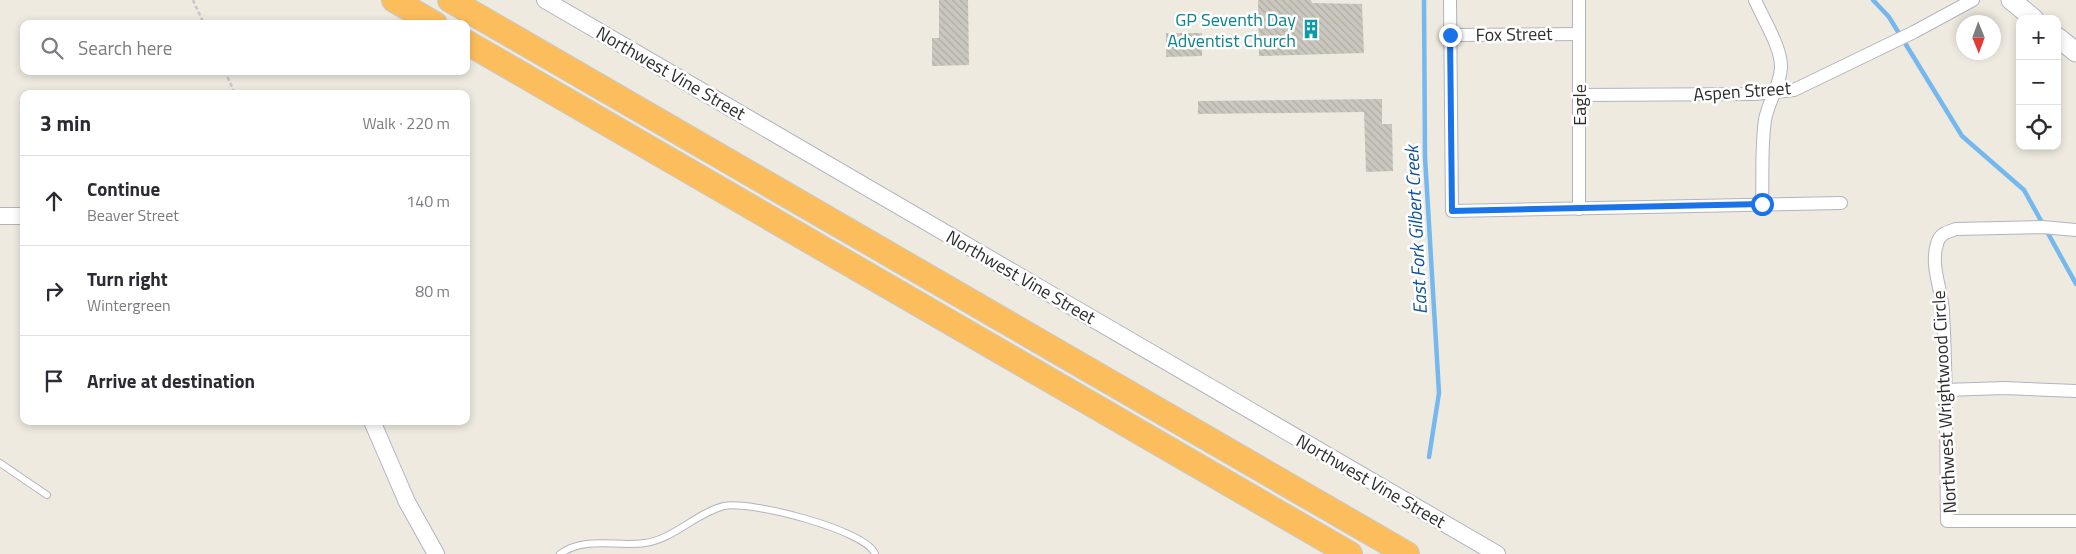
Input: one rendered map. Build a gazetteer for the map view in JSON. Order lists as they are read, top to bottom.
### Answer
{
  "streets": {
    "street": [
      "Fox Street",
      "Northwest Vine Street",
      "Aspen Street",
      "Eagle",
      "Northwest Wrightwood Circle"
    ]
  },
  "crossings": [
    ["Fox Street", "Eagle"],
    ["Aspen Street", "Eagle"]
  ],
  "water": ["East Fork Gilbert Creek"],
  "places": {
    "building": ["GP Seventh Day Adventist Church"]
  },
  "north": "bottom",
  "page": {
    "map_buttons": ["+", "−"],
    "search": "Search here",
    "heading": ["3 min", "Walk · 220 m"],
    "list": [
      ["Continue", "Beaver Street", "140 m"],
      ["Turn right", "Wintergreen", "80 m"],
      "Arrive at destination"
    ]
  }
}
